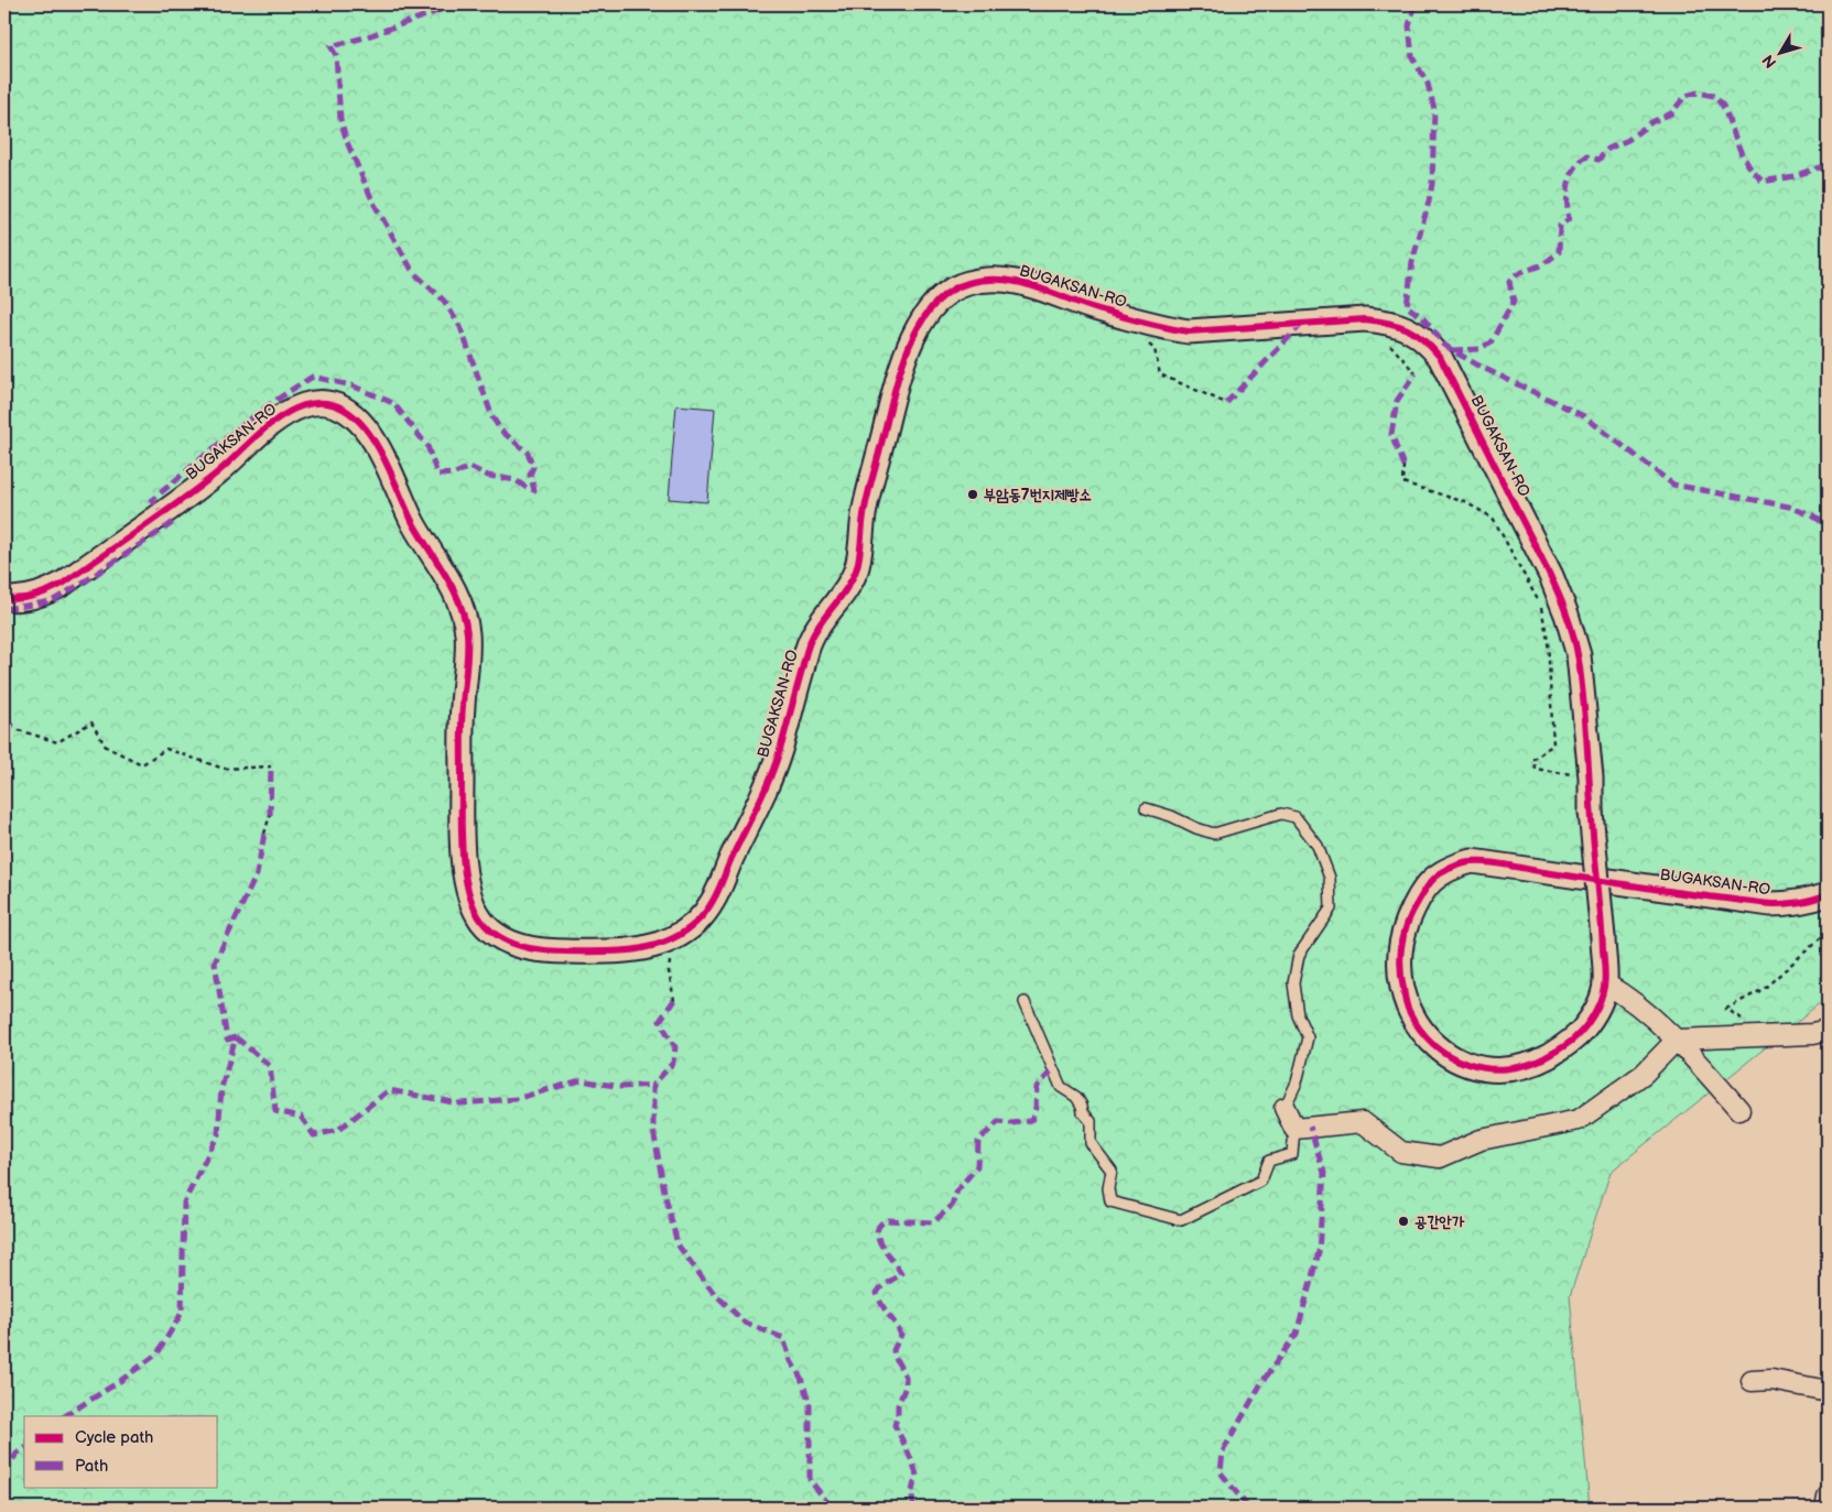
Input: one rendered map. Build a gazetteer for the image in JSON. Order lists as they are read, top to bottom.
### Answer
{
  "streets": {
    "street": ["BUGAKSAN-RO"]
  },
  "places": ["부암동7번지제빵소", "공간안가"],
  "legend": ["Cycle path", "Path"],
  "north": "bottom left"
}
